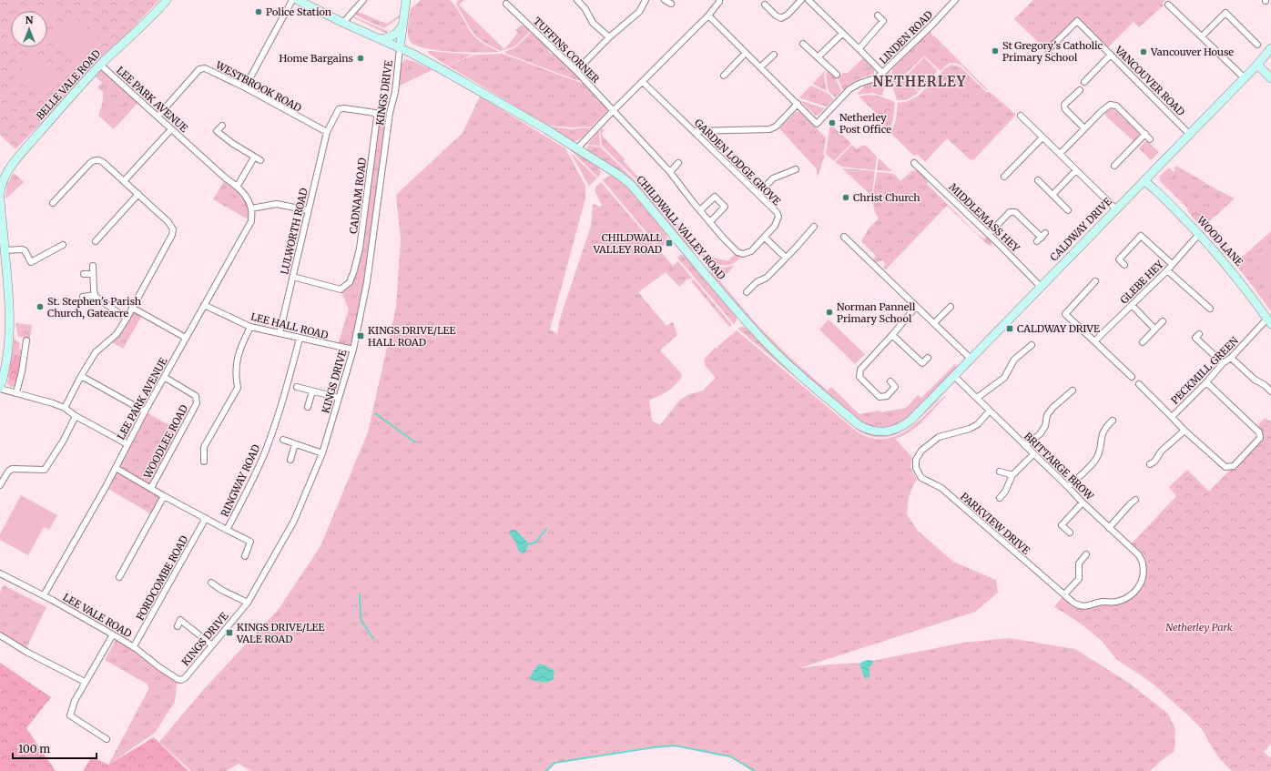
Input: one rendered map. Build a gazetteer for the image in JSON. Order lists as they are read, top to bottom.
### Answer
{
  "streets": {
    "main road": [
      "BELLE VALE ROAD",
      "CHILDWALL VALLEY ROAD",
      "CALDWAY DRIVE",
      "WOOD LANE"
    ],
    "street": [
      "LINDEN ROAD",
      "TUFFINS CORNER",
      "VANCOUVER ROAD",
      "WESTBROOK ROAD",
      "KINGS DRIVE",
      "LEE PARK AVENUE",
      "GARDEN LODGE GROVE",
      "CADNAM ROAD",
      "MIDDLEMASS HEY",
      "LULWORTH ROAD",
      "GLEBE HEY",
      "LEE HALL ROAD",
      "PECKMILL GREEN",
      "WOODLEE ROAD",
      "BRITTARGE BROW",
      "RINGWAY ROAD",
      "PARKVIEW DRIVE",
      "FORDCOMBE ROAD",
      "LEE VALE ROAD"
    ]
  },
  "crossings": [
    ["TUFFINS CORNER", "GARDEN LODGE GROVE"],
    ["VANCOUVER ROAD", "CALDWAY DRIVE"],
    ["BELLE VALE ROAD", "LEE PARK AVENUE"],
    ["WESTBROOK ROAD", "LEE PARK AVENUE"],
    ["WESTBROOK ROAD", "CADNAM ROAD"],
    ["WESTBROOK ROAD", "LULWORTH ROAD"],
    ["KINGS DRIVE", "CHILDWALL VALLEY ROAD"],
    ["KINGS DRIVE", "LEE HALL ROAD"],
    ["KINGS DRIVE", "LEE VALE ROAD"],
    ["LEE PARK AVENUE", "LEE HALL ROAD"],
    ["LEE PARK AVENUE", "WOODLEE ROAD"],
    ["LEE PARK AVENUE", "RINGWAY ROAD"],
    ["LEE PARK AVENUE", "LEE VALE ROAD"],
    ["CADNAM ROAD", "LULWORTH ROAD"],
    ["MIDDLEMASS HEY", "CALDWAY DRIVE"],
    ["CHILDWALL VALLEY ROAD", "CALDWAY DRIVE"],
    ["CALDWAY DRIVE", "WOOD LANE"],
    ["CALDWAY DRIVE", "BRITTARGE BROW"],
    ["LULWORTH ROAD", "LEE HALL ROAD"],
    ["WOOD LANE", "GLEBE HEY"],
    ["WOOD LANE", "PECKMILL GREEN"],
    ["LEE HALL ROAD", "RINGWAY ROAD"],
    ["WOODLEE ROAD", "RINGWAY ROAD"],
    ["BRITTARGE BROW", "PARKVIEW DRIVE"],
    ["RINGWAY ROAD", "FORDCOMBE ROAD"],
    ["FORDCOMBE ROAD", "LEE VALE ROAD"]
  ],
  "districts": ["NETHERLEY"],
  "parks": ["Netherley Park"],
  "places": {
    "other": [
      "Police Station",
      "St Gregory's Catholic Primary School",
      "Vancouver House",
      "Home Bargains",
      "Netherley Post Office",
      "Christ Church",
      "St. Stephen's Parish Church, Gateacre",
      "Norman Pannell Primary School"
    ],
    "transit": [
      "CHILDWALL VALLEY ROAD",
      "CALDWAY DRIVE",
      "KINGS DRIVE/LEE HALL ROAD",
      "KINGS DRIVE/LEE VALE ROAD"
    ]
  },
  "scale_bar": "100 m",
  "north": "top"
}
